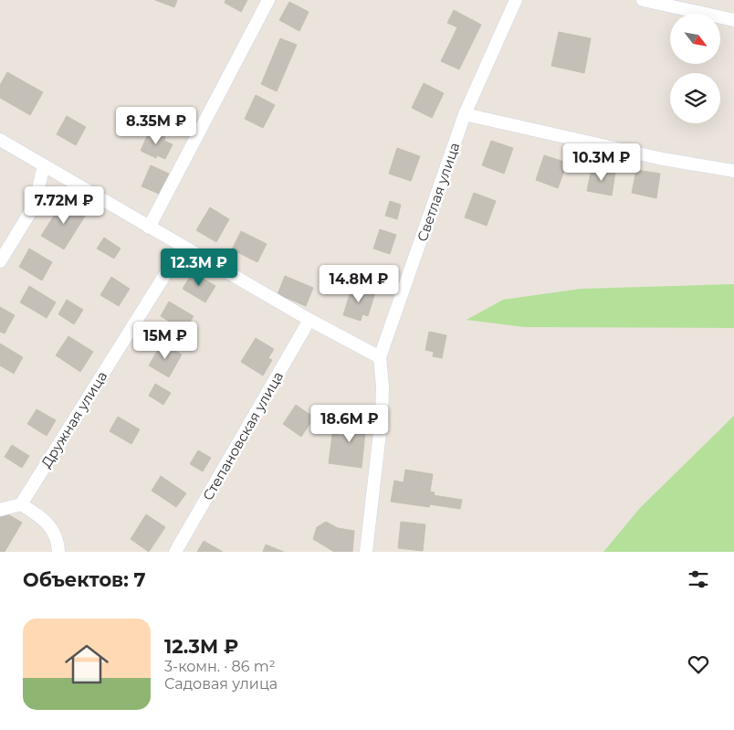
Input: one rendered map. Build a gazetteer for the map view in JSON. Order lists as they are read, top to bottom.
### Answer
{
  "streets": {
    "street": ["Светлая улица", "Дружная улица", "Степановская улица"]
  },
  "north": "bottom right",
  "page": {
    "price": [
      "8.35M ₽",
      "10.3M ₽",
      "7.72M ₽",
      "12.3M ₽",
      "14.8M ₽",
      "15M ₽",
      "18.6M ₽"
    ],
    "heading": "Объектов: 7",
    "list": [
      {
        "name": "12.3M ₽",
        "note": "3-комн. · 86 m² · Садовая улица"
      }
    ]
  }
}
